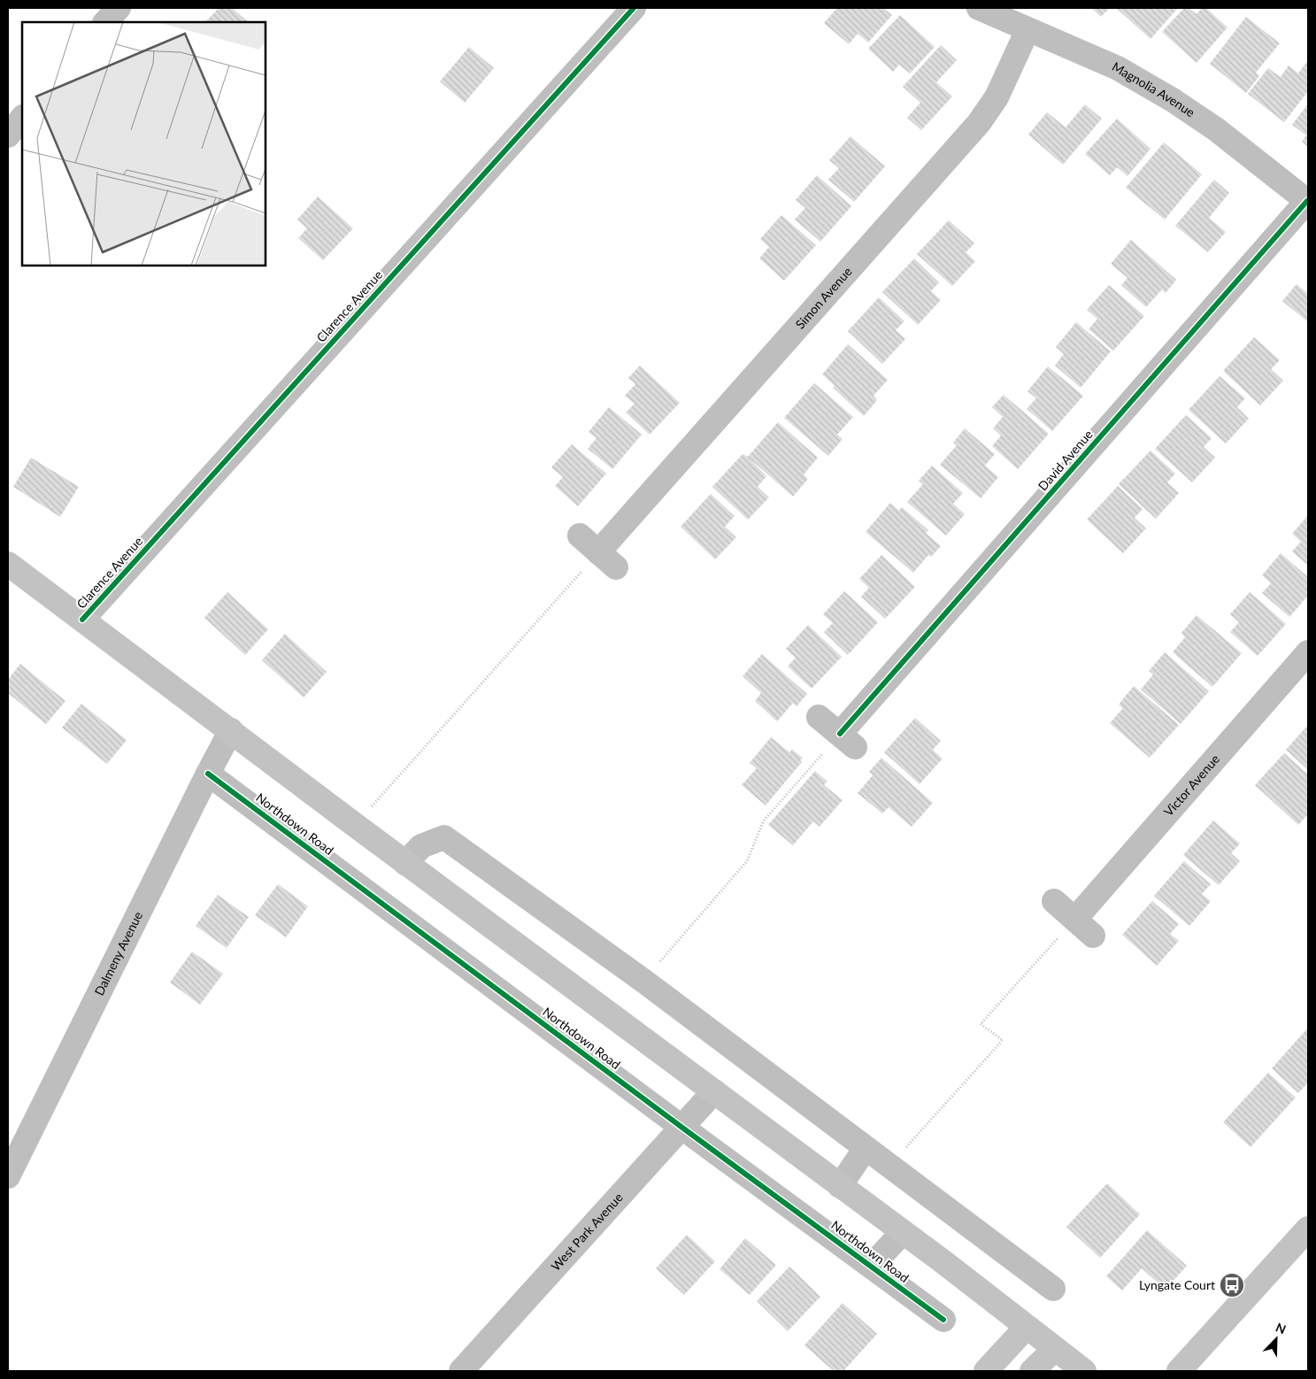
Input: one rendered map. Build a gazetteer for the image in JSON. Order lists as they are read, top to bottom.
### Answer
{
  "streets": {
    "street": [
      "Magnolia Avenue",
      "Simon Avenue",
      "Clarence Avenue",
      "David Avenue",
      "Victor Avenue",
      "Northdown Road",
      "Dalmeny Avenue",
      "West Park Avenue"
    ]
  },
  "crossings": [
    ["Magnolia Avenue", "Simon Avenue"],
    ["Magnolia Avenue", "David Avenue"],
    ["Northdown Road", "Dalmeny Avenue"],
    ["Northdown Road", "West Park Avenue"]
  ],
  "places": {
    "bus stop": ["Lyngate Court"]
  },
  "north": "top right"
}
